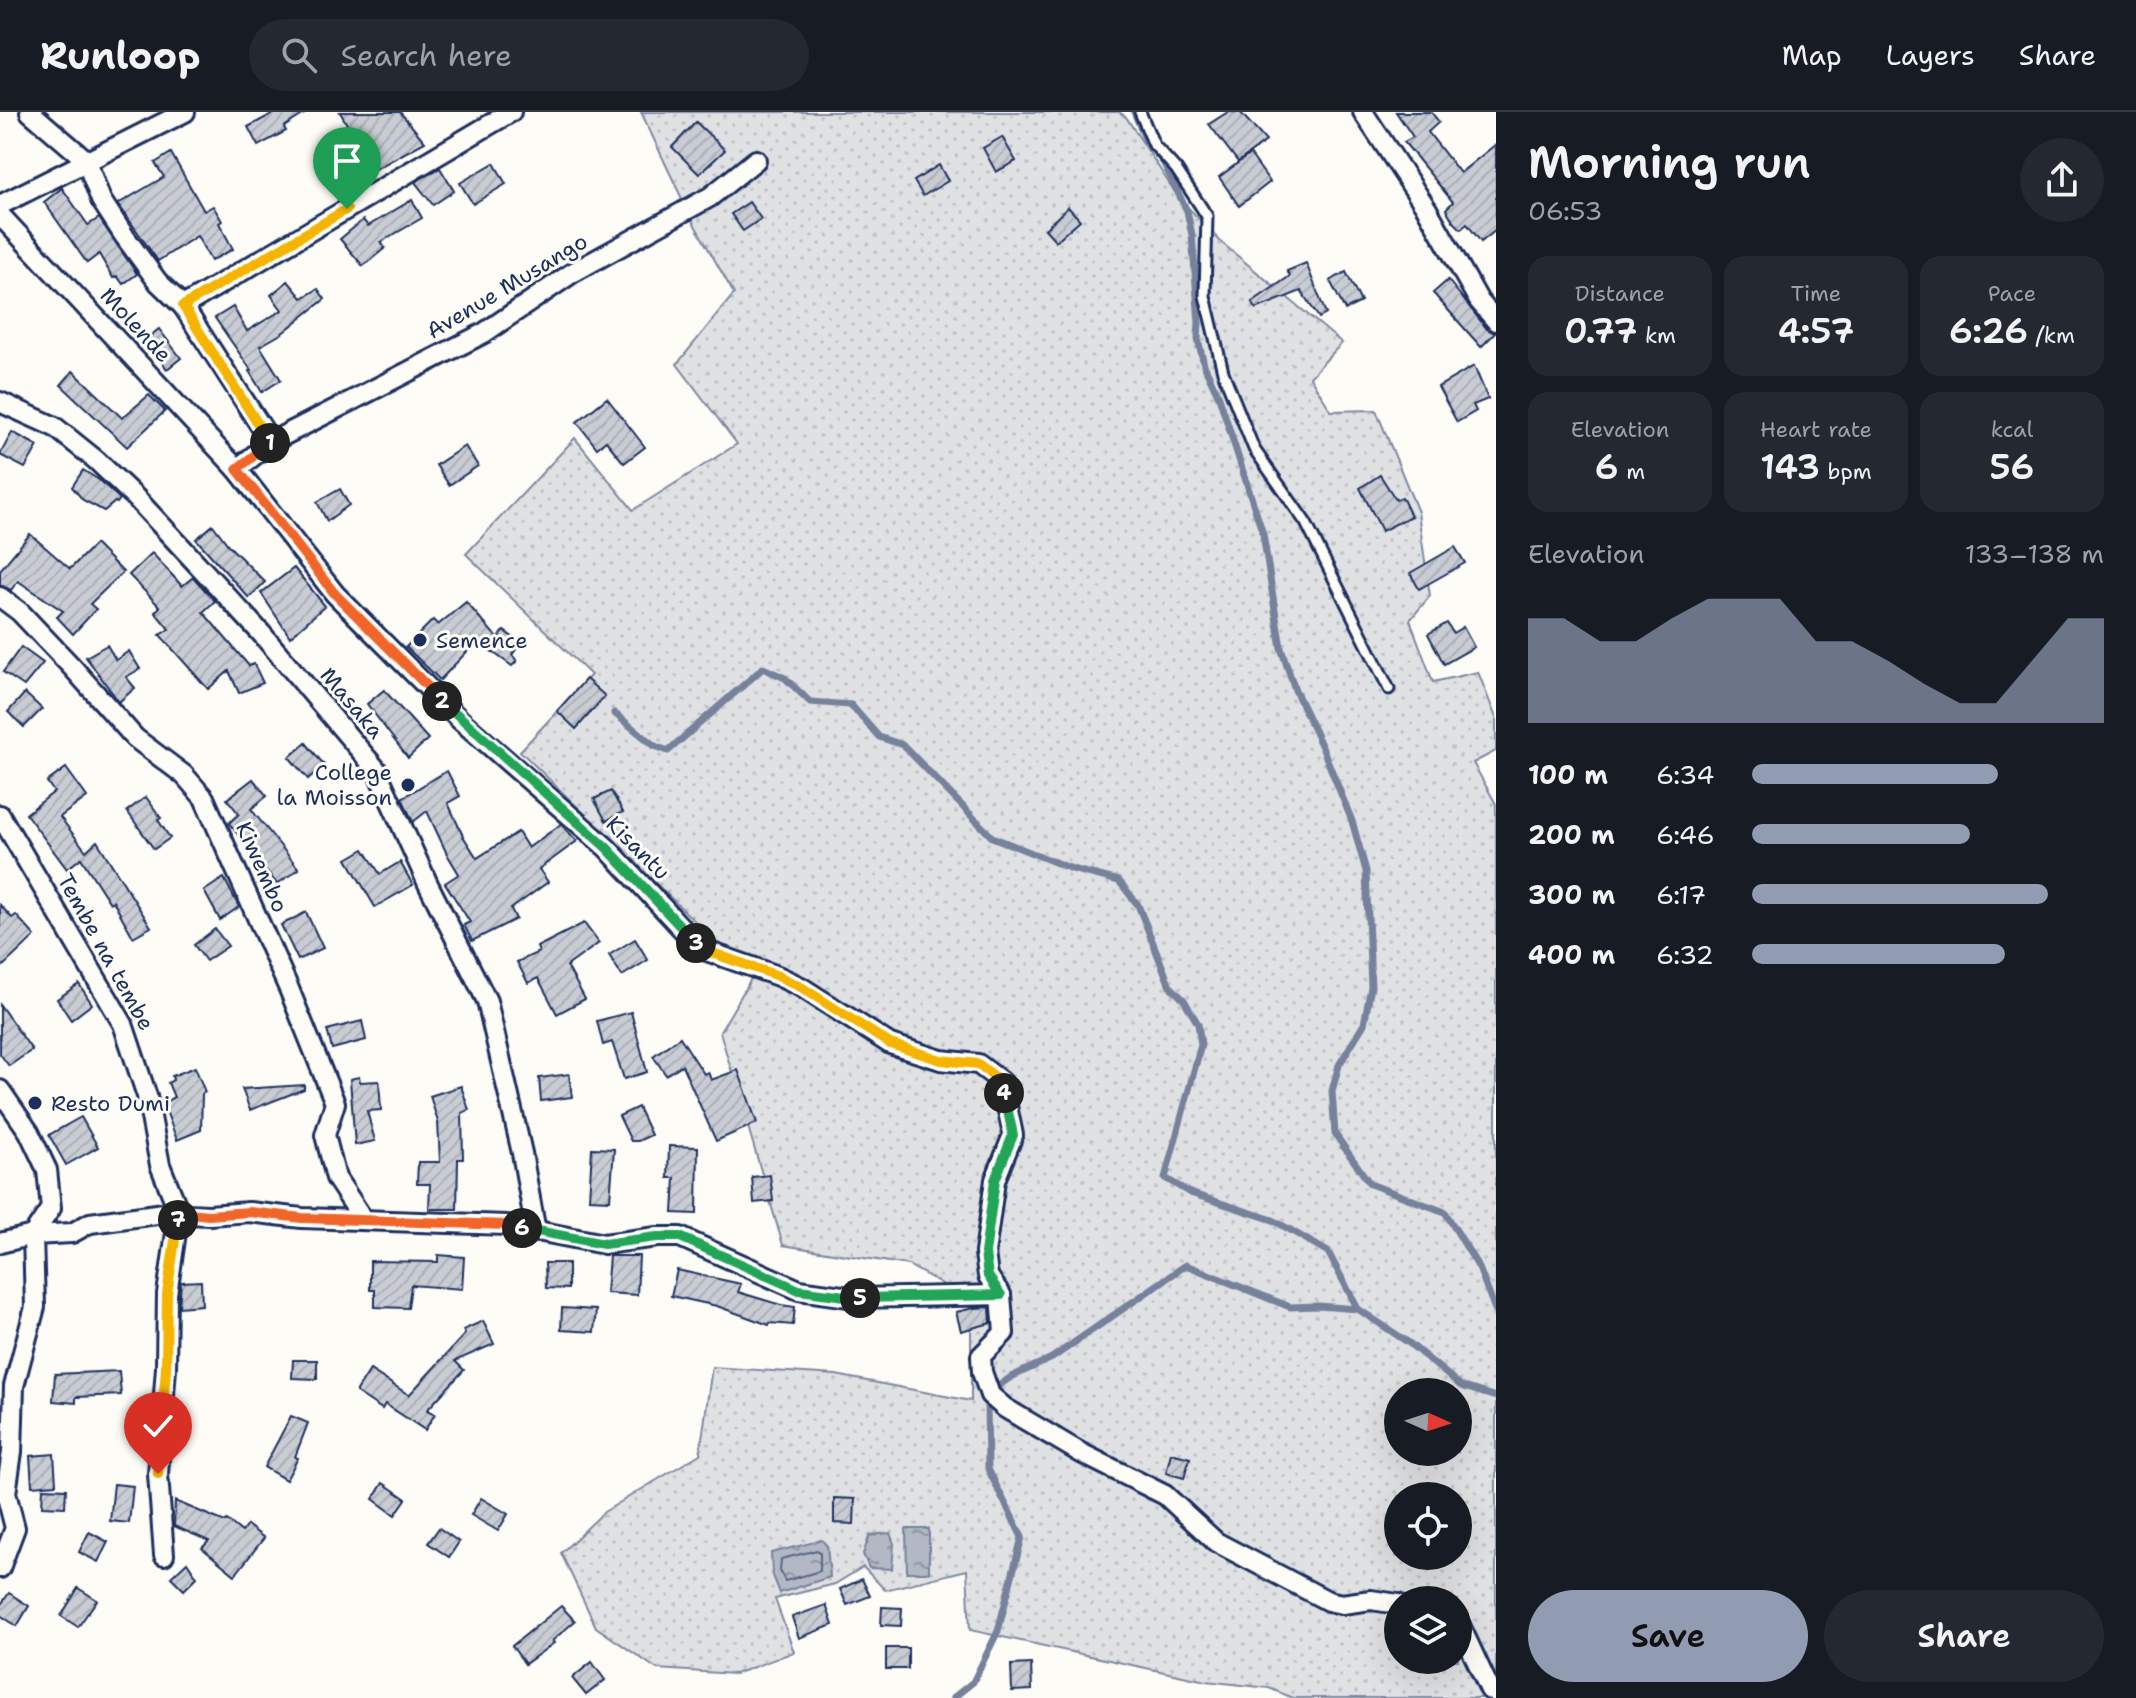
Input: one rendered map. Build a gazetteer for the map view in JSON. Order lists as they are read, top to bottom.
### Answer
{
  "streets": {
    "street": [
      "Avenue Musango",
      "Molende",
      "Masaka",
      "Kisantu",
      "Kiwembo",
      "Tembe na tembe"
    ]
  },
  "crossings": [
    ["Avenue Musango", "Molende"],
    ["Avenue Musango", "Kisantu"],
    ["Molende", "Kisantu"]
  ],
  "places": ["Semence", "College la Moisson", "Resto Dumi"],
  "north": "right",
  "page": {
    "header": "Runloop",
    "search": "Search here",
    "nav": ["Map", "Layers", "Share"],
    "heading": ["Morning run", "06:53"],
    "stats": [
      ["Distance", "0.77 km"],
      ["Time", "4:57"],
      ["Pace", "6:26 /km"],
      ["Elevation", "6 m"],
      ["Heart rate", "143 bpm"],
      ["kcal", "56"]
    ],
    "pins": [
      "1",
      "2",
      "3",
      "4",
      "7",
      "6",
      "5"
    ],
    "chart": ["Elevation", "133–138 m"],
    "list": [
      {
        "name": "100 m",
        "note": "6:34"
      },
      {
        "name": "200 m",
        "note": "6:46"
      },
      {
        "name": "300 m",
        "note": "6:17"
      },
      {
        "name": "400 m",
        "note": "6:32"
      }
    ],
    "buttons": ["Save", "Share"]
  }
}
